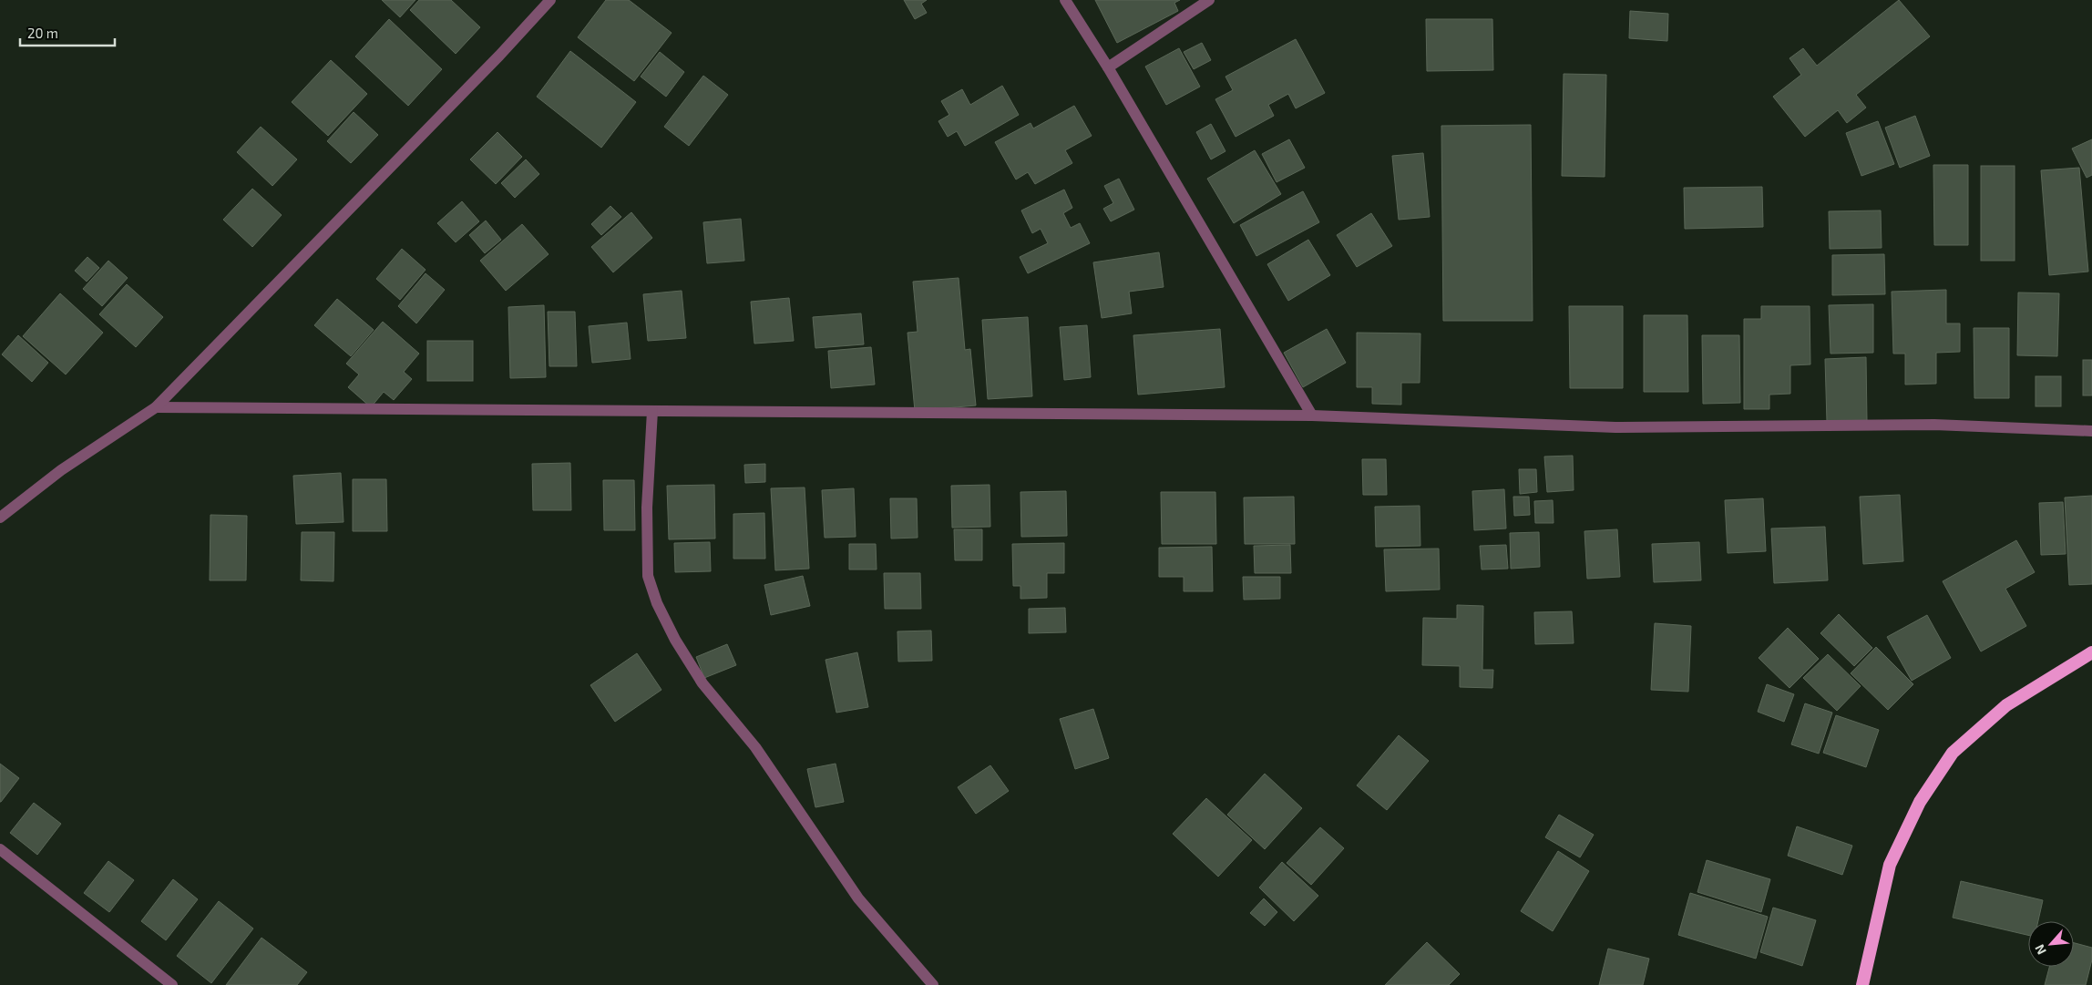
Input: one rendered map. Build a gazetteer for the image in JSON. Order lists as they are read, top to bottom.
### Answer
{
  "scale_bar": "20 m",
  "north": "bottom left"
}
